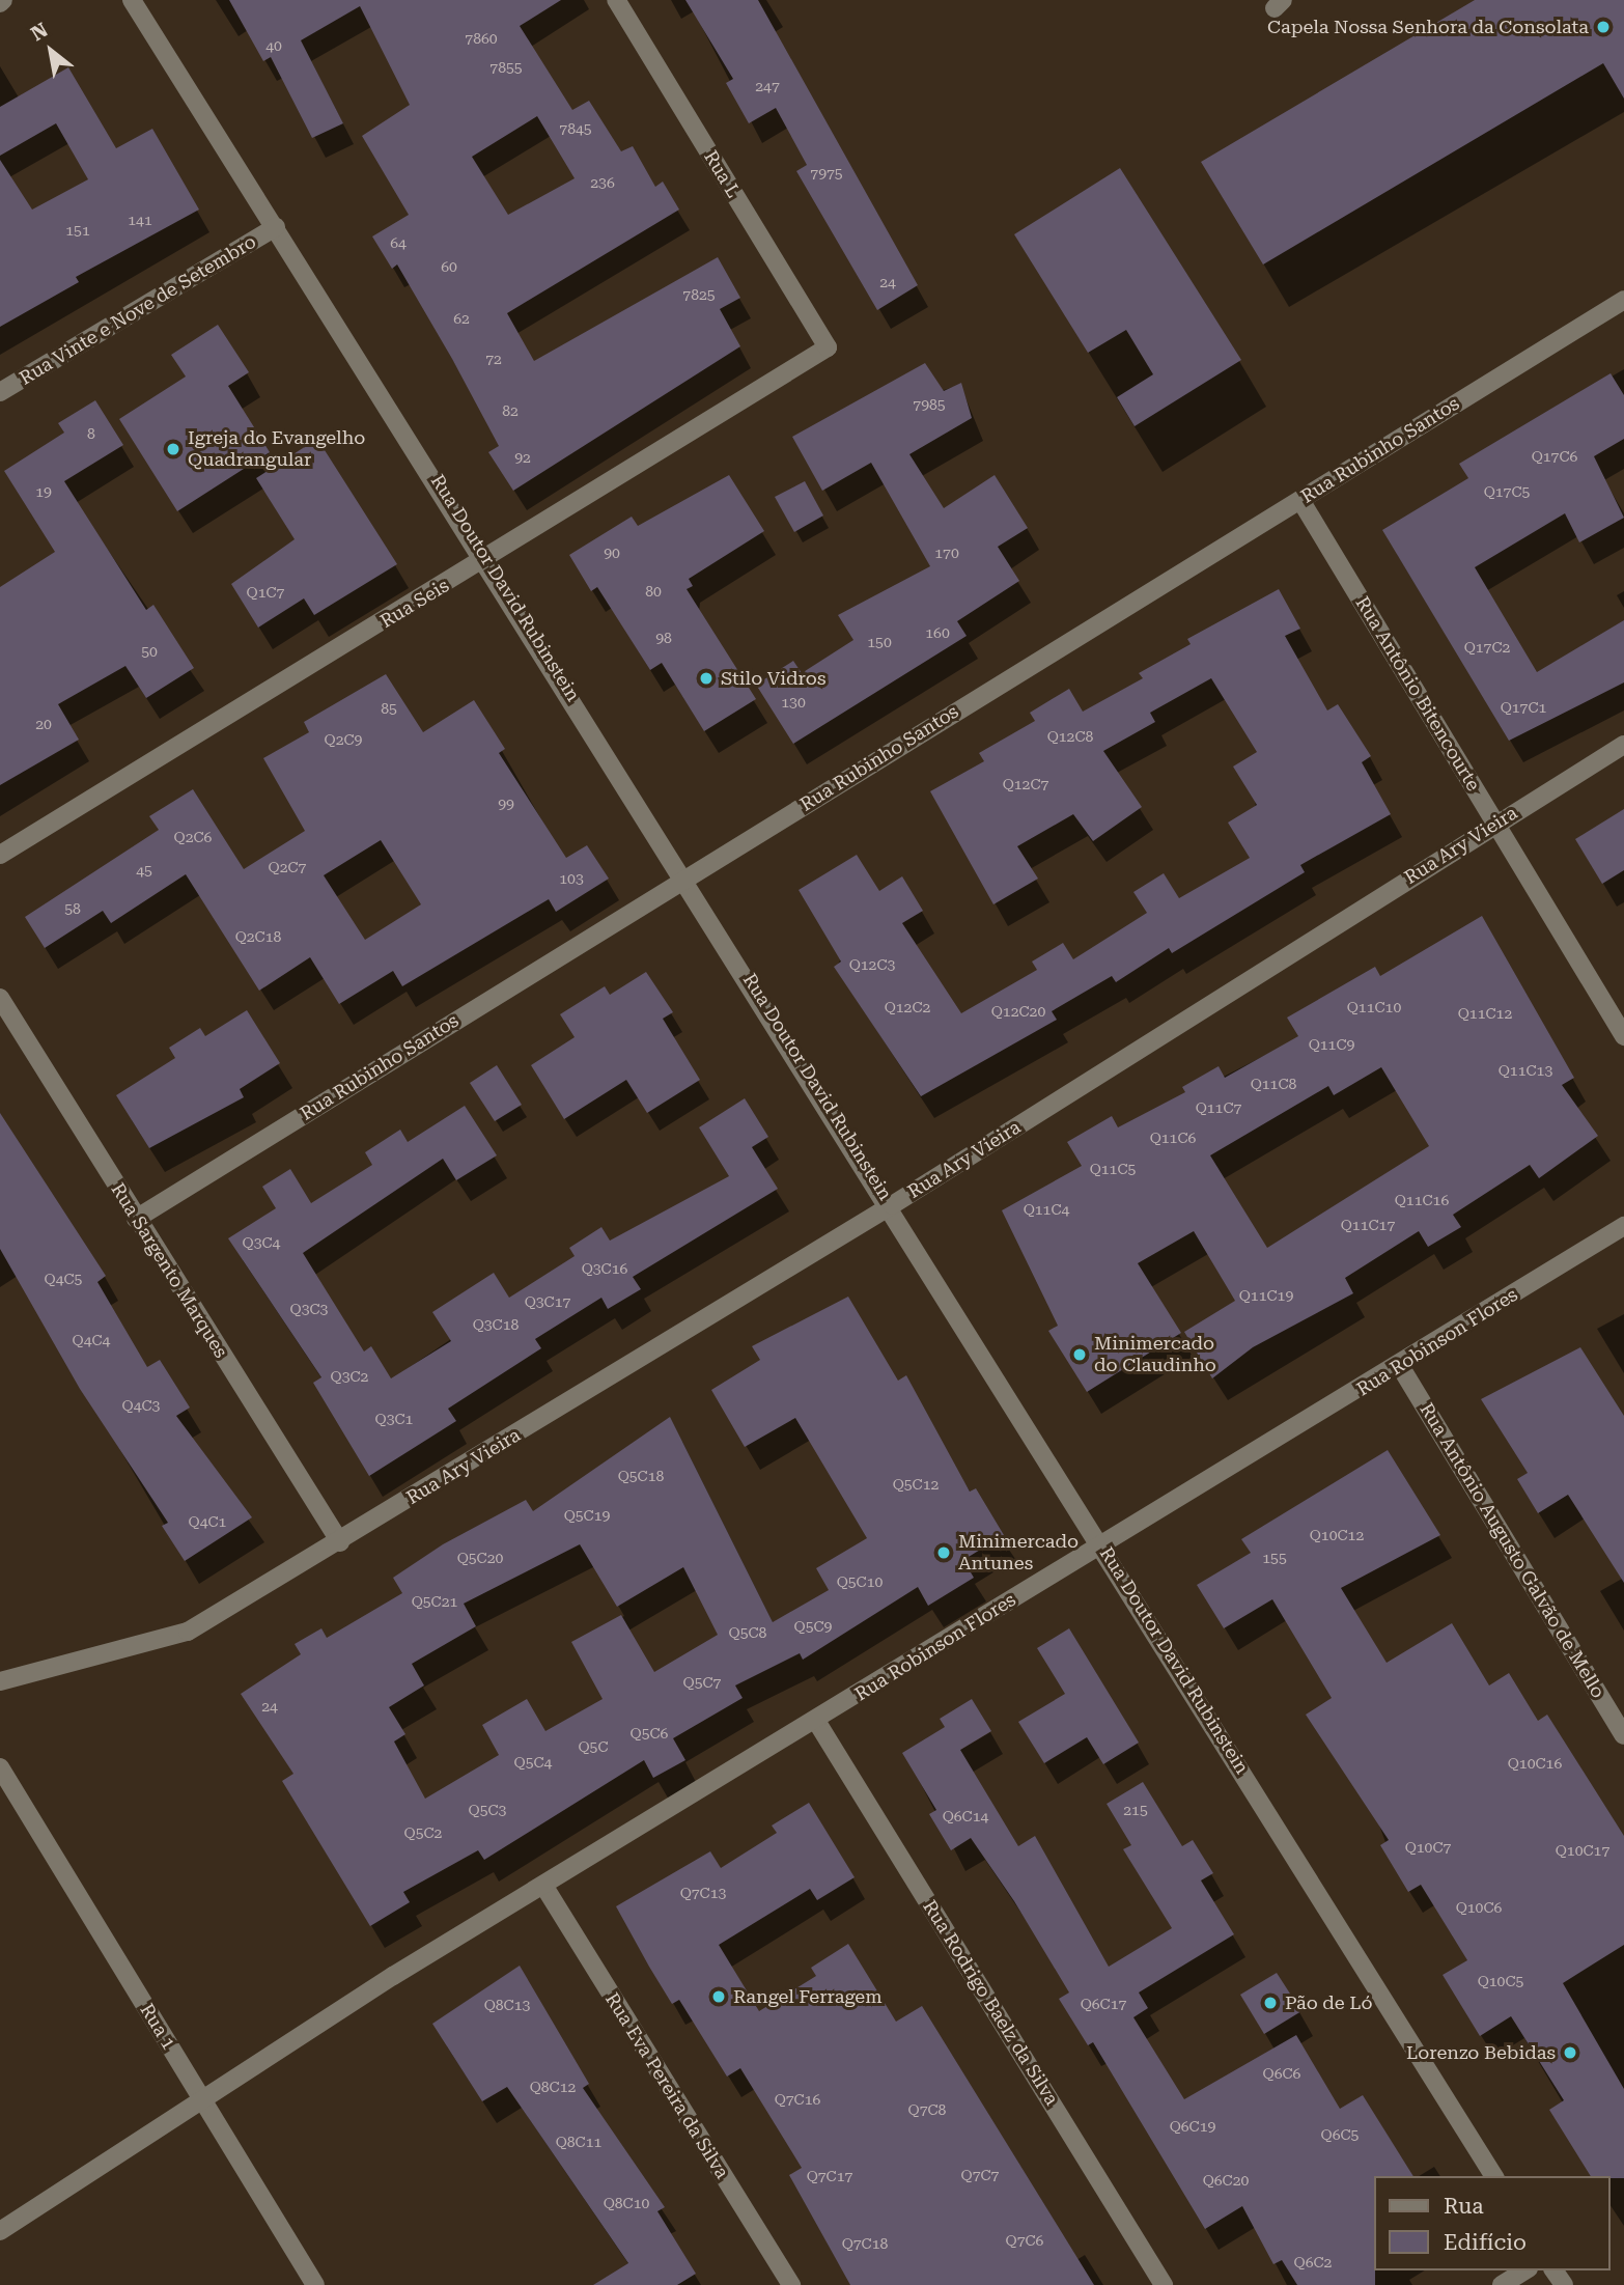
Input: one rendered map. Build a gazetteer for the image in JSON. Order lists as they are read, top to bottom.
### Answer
{
  "streets": {
    "street": [
      "Rua L",
      "Rua Vinte e Nove de Setembro",
      "Rua Rubinho Santos",
      "Rua Doutor David Rubinstein",
      "Rua Seis",
      "Rua Antônio Bitencourte",
      "Rua Ary Vieira",
      "Rua Sargento Marques",
      "Rua Robinson Flores",
      "Rua Antônio Augusto Galvão de Mello",
      "Rua Rodrigo Baelz da Silva",
      "Rua 1",
      "Rua Eva Pereira da Silva"
    ]
  },
  "crossings": [
    ["Rua L", "Rua Seis"],
    ["Rua Vinte e Nove de Setembro", "Rua Doutor David Rubinstein"],
    ["Rua Rubinho Santos", "Rua Doutor David Rubinstein"],
    ["Rua Rubinho Santos", "Rua Antônio Bitencourte"],
    ["Rua Rubinho Santos", "Rua Sargento Marques"],
    ["Rua Doutor David Rubinstein", "Rua Seis"],
    ["Rua Doutor David Rubinstein", "Rua Ary Vieira"],
    ["Rua Doutor David Rubinstein", "Rua Robinson Flores"],
    ["Rua Antônio Bitencourte", "Rua Ary Vieira"],
    ["Rua Ary Vieira", "Rua Sargento Marques"],
    ["Rua Robinson Flores", "Rua Antônio Augusto Galvão de Mello"],
    ["Rua Robinson Flores", "Rua Rodrigo Baelz da Silva"],
    ["Rua Robinson Flores", "Rua 1"],
    ["Rua Robinson Flores", "Rua Eva Pereira da Silva"]
  ],
  "places": [
    "Capela Nossa Senhora da Consolata",
    "Igreja do Evangelho Quadrangular",
    "Stilo Vidros",
    "Minimercado do Claudinho",
    "Minimercado Antunes",
    "Rangel Ferragem",
    "Pão de Ló",
    "Lorenzo Bebidas"
  ],
  "house_numbers": [
    "7860",
    "40",
    "7855",
    "247",
    "7845",
    "7975",
    "236",
    "141",
    "151",
    "64",
    "60",
    "24",
    "7825",
    "62",
    "72",
    "7985",
    "82",
    "8",
    "Q17C6",
    "92",
    "19",
    "Q17C5",
    "90",
    "170",
    "80",
    "Q1C7",
    "160",
    "98",
    "150",
    "Q17C2",
    "50",
    "130",
    "Q17C1",
    "85",
    "20",
    "Q12C8",
    "Q2C9",
    "Q12C7",
    "99",
    "Q2C6",
    "Q2C7",
    "45",
    "103",
    "58",
    "Q2C18",
    "Q12C3",
    "Q12C2",
    "Q11C10",
    "Q12C20",
    "Q11C12",
    "Q11C9",
    "Q11C13",
    "Q11C8",
    "Q11C7",
    "Q11C6",
    "Q11C5",
    "Q11C16",
    "Q11C4",
    "Q11C17",
    "Q3C4",
    "Q3C16",
    "Q4C5",
    "Q11C19",
    "Q3C17",
    "Q3C3",
    "Q3C18",
    "Q4C4",
    "Q3C2",
    "Q4C3",
    "Q3C1",
    "Q5C18",
    "Q5C12",
    "Q5C19",
    "Q4C1",
    "Q10C12",
    "Q5C20",
    "155",
    "Q5C10",
    "Q5C21",
    "Q5C9",
    "Q5C8",
    "Q5C7",
    "24",
    "Q5C6",
    "Q5C",
    "Q5C4",
    "Q10C16",
    "Q5C3",
    "215",
    "Q6C14",
    "Q5C2",
    "Q10C7",
    "Q10C17",
    "Q7C13",
    "Q10C6",
    "Q10C5",
    "Q6C17",
    "Q8C13",
    "Q6C6",
    "Q8C12",
    "Q7C16",
    "Q7C8",
    "Q6C19",
    "Q6C5",
    "Q8C11",
    "Q7C7",
    "Q7C17",
    "Q6C20",
    "Q8C10",
    "Q7C6",
    "Q7C18",
    "Q6C2"
  ],
  "legend": ["Rua", "Edifício"],
  "north": "top left"
}
